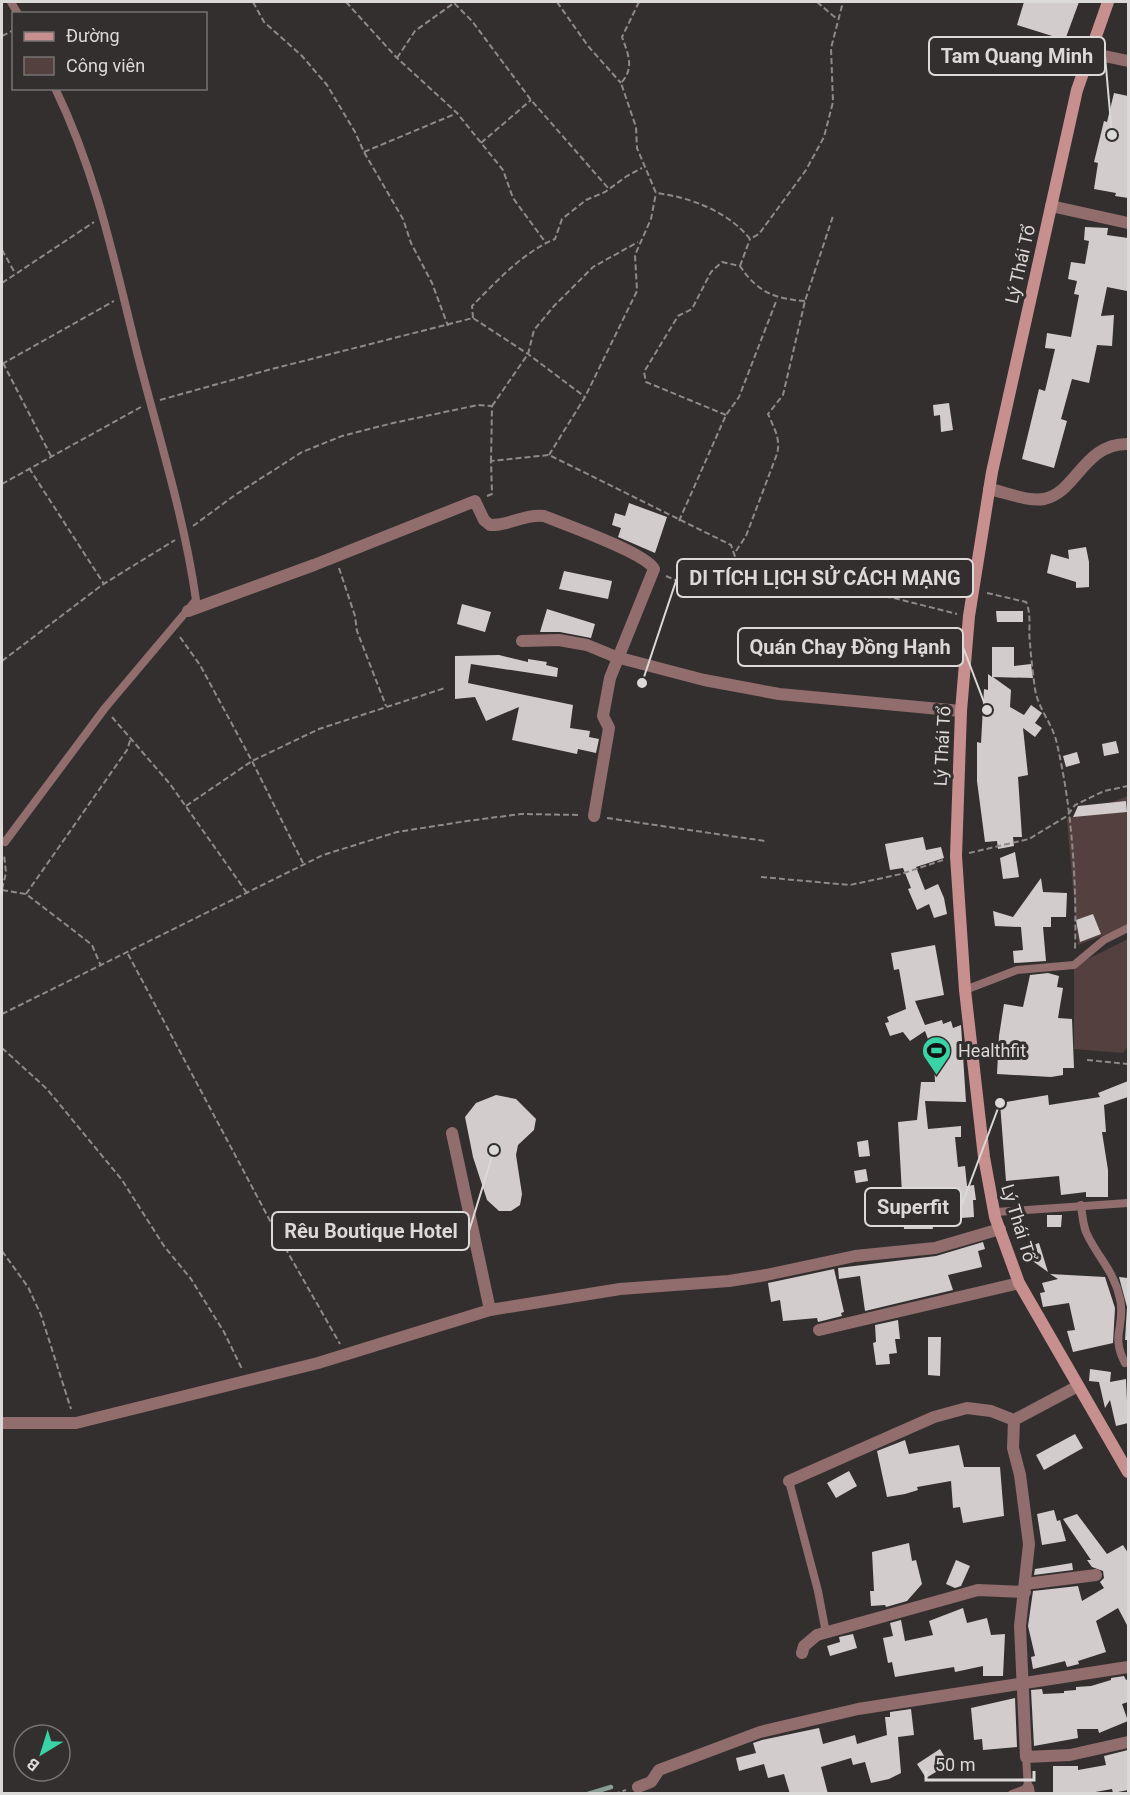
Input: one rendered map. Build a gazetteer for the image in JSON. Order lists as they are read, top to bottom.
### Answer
{
  "streets": {
    "street": ["Lý Thái Tổ"]
  },
  "places": {
    "other": [
      "Tam Quang Minh",
      "DI TÍCH LỊCH SỬ CÁCH MẠNG",
      "Quán Chay Đồng Hạnh",
      "Superfit",
      "Rêu Boutique Hotel"
    ],
    "sports": ["Healthfit"]
  },
  "legend": ["Đường", "Công viên"],
  "scale_bar": "50 m",
  "north": "bottom left"
}
